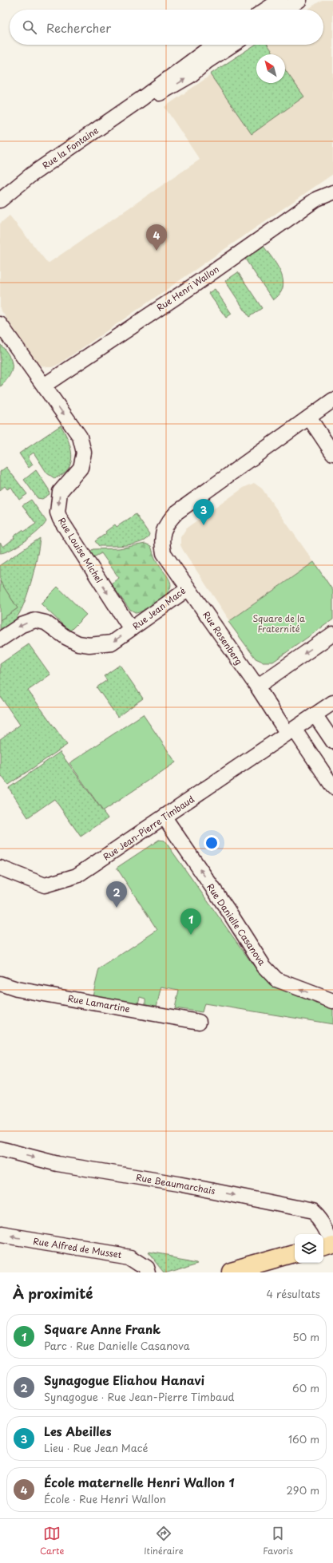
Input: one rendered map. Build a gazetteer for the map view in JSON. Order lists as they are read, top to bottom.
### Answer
{
  "streets": {
    "street": [
      "Rue la Fontaine",
      "Rue Henri Wallon",
      "Rue Louise Michel",
      "Rue Jean Macé",
      "Rue Rosenberg",
      "Rue Jean-Pierre Timbaud",
      "Rue Danielle Casanova",
      "Rue Lamartine",
      "Rue Beaumarchais",
      "Rue Alfred de Musset"
    ]
  },
  "crossings": [
    ["Rue Henri Wallon", "Rue Louise Michel"],
    ["Rue Louise Michel", "Rue Jean Macé"],
    ["Rue Jean Macé", "Rue Rosenberg"],
    ["Rue Rosenberg", "Rue Jean-Pierre Timbaud"],
    ["Rue Jean-Pierre Timbaud", "Rue Danielle Casanova"]
  ],
  "one_way": [
    "Rue Louise Michel",
    "Rue Danielle Casanova",
    "Rue Beaumarchais",
    "Rue Alfred de Musset"
  ],
  "parks": ["Square de la Fraternité"],
  "north": "top left",
  "page": {
    "search": "Rechercher",
    "pins": [
      "4",
      "3",
      "2",
      "1"
    ],
    "heading": ["À proximité", "4 résultats"],
    "list": [
      {
        "mark": "1",
        "name": "Square Anne Frank",
        "note": "Parc · Rue Danielle Casanova",
        "value": "50 m"
      },
      {
        "mark": "2",
        "name": "Synagogue Eliahou Hanavi",
        "note": "Synagogue · Rue Jean-Pierre Timbaud",
        "value": "60 m"
      },
      {
        "mark": "3",
        "name": "Les Abeilles",
        "note": "Lieu · Rue Jean Macé",
        "value": "160 m"
      },
      {
        "mark": "4",
        "name": "École maternelle Henri Wallon 1",
        "note": "École · Rue Henri Wallon",
        "value": "290 m"
      }
    ],
    "nav": ["Carte", "Itinéraire", "Favoris"]
  }
}
